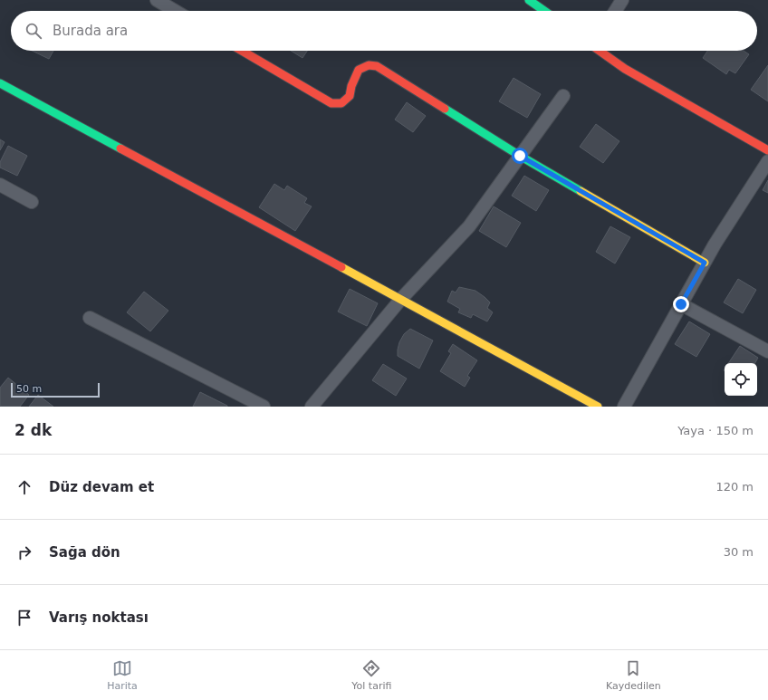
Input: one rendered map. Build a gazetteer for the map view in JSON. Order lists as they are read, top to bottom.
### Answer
{
  "scale_bar": "50 m",
  "page": {
    "search": "Burada ara",
    "scale": "50 m",
    "heading": ["2 dk", "Yaya · 150 m"],
    "list": [
      ["Düz devam et", "120 m"],
      ["Sağa dön", "30 m"],
      "Varış noktası"
    ],
    "nav": ["Harita", "Yol tarifi", "Kaydedilen"]
  }
}
